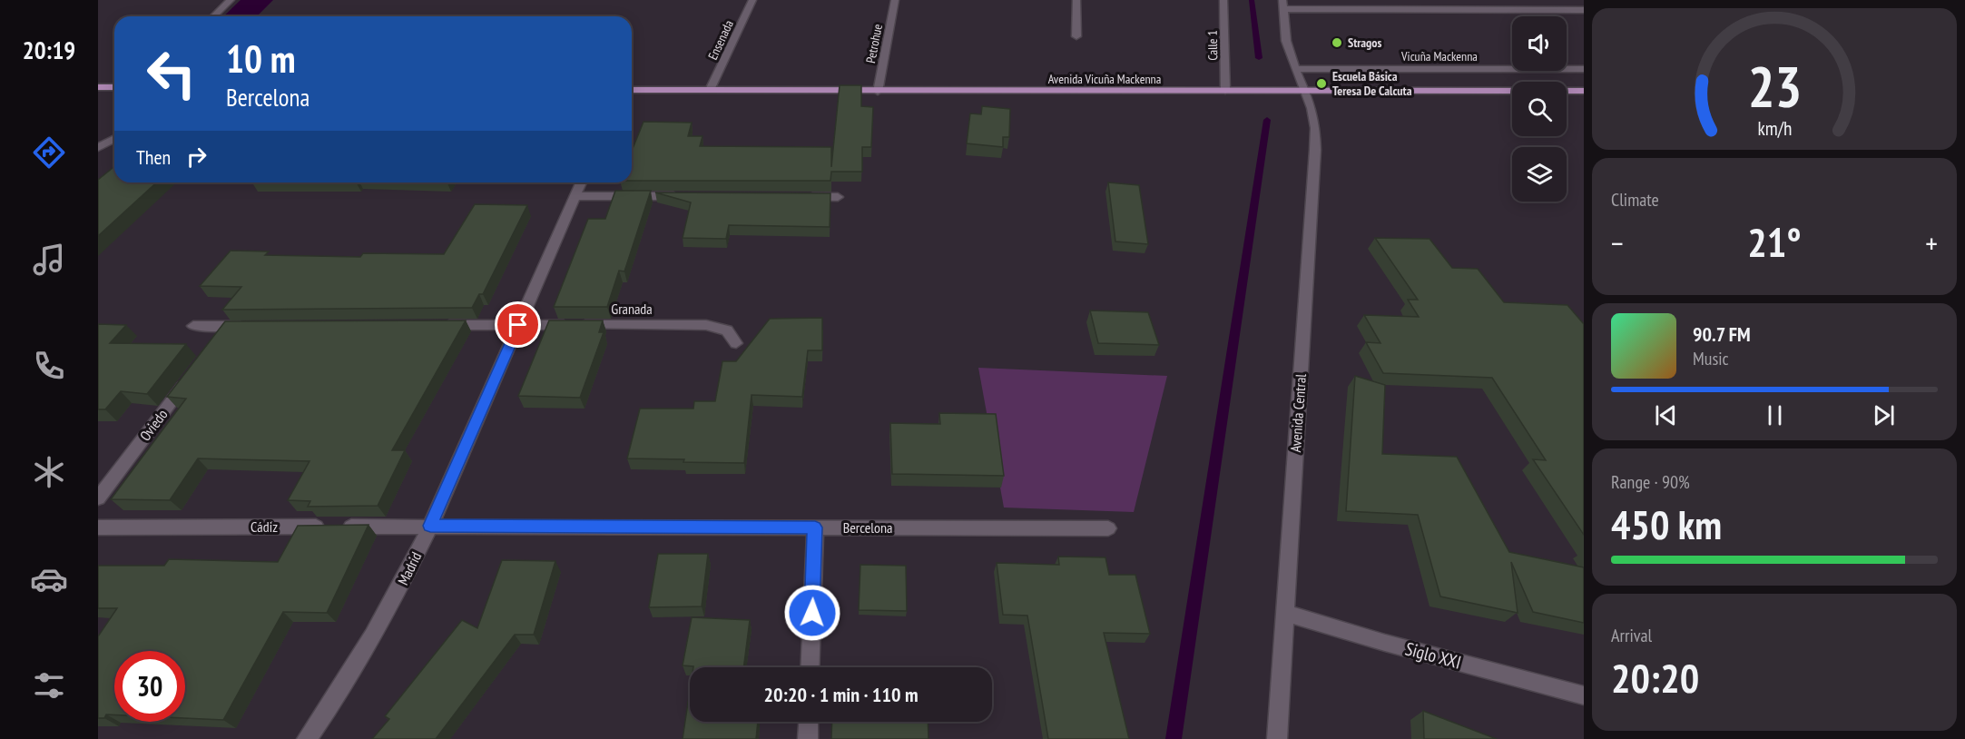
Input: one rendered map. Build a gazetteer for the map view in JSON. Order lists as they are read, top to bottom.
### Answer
{
  "streets": {
    "main road": ["Avenida Vicuña Mackenna"],
    "street": [
      "Ensenada",
      "Petrohue",
      "Calle 1",
      "Vicuña Mackenna",
      "Granada",
      "Avenida Central",
      "Oviedo",
      "Cádiz",
      "Bercelona",
      "Madrid",
      "Siglo XXI"
    ]
  },
  "crossings": [
    ["Ensenada", "Avenida Vicuña Mackenna"],
    ["Petrohue", "Avenida Vicuña Mackenna"],
    ["Calle 1", "Avenida Vicuña Mackenna"],
    ["Vicuña Mackenna", "Avenida Central"],
    ["Avenida Vicuña Mackenna", "Avenida Central"],
    ["Granada", "Madrid"],
    ["Avenida Central", "Siglo XXI"],
    ["Cádiz", "Bercelona"],
    ["Cádiz", "Madrid"],
    ["Bercelona", "Madrid"]
  ],
  "places": ["Stragos", "Escuela Básica Teresa De Calcuta"],
  "page": {
    "tabs": "20:19",
    "turn": ["10 m", "Bercelona"],
    "then": "Then",
    "tile": [
      "Climate",
      ["Range · 90%", "450 km"],
      ["Arrival", "20:20"]
    ],
    "heat": ["−", "21°", "+"],
    "song": ["90.7 FM", "Music"],
    "limit": "30",
    "trip": "20:20 · 1 min · 110 m",
    "gauge": ["23", "km/h"]
  }
}
